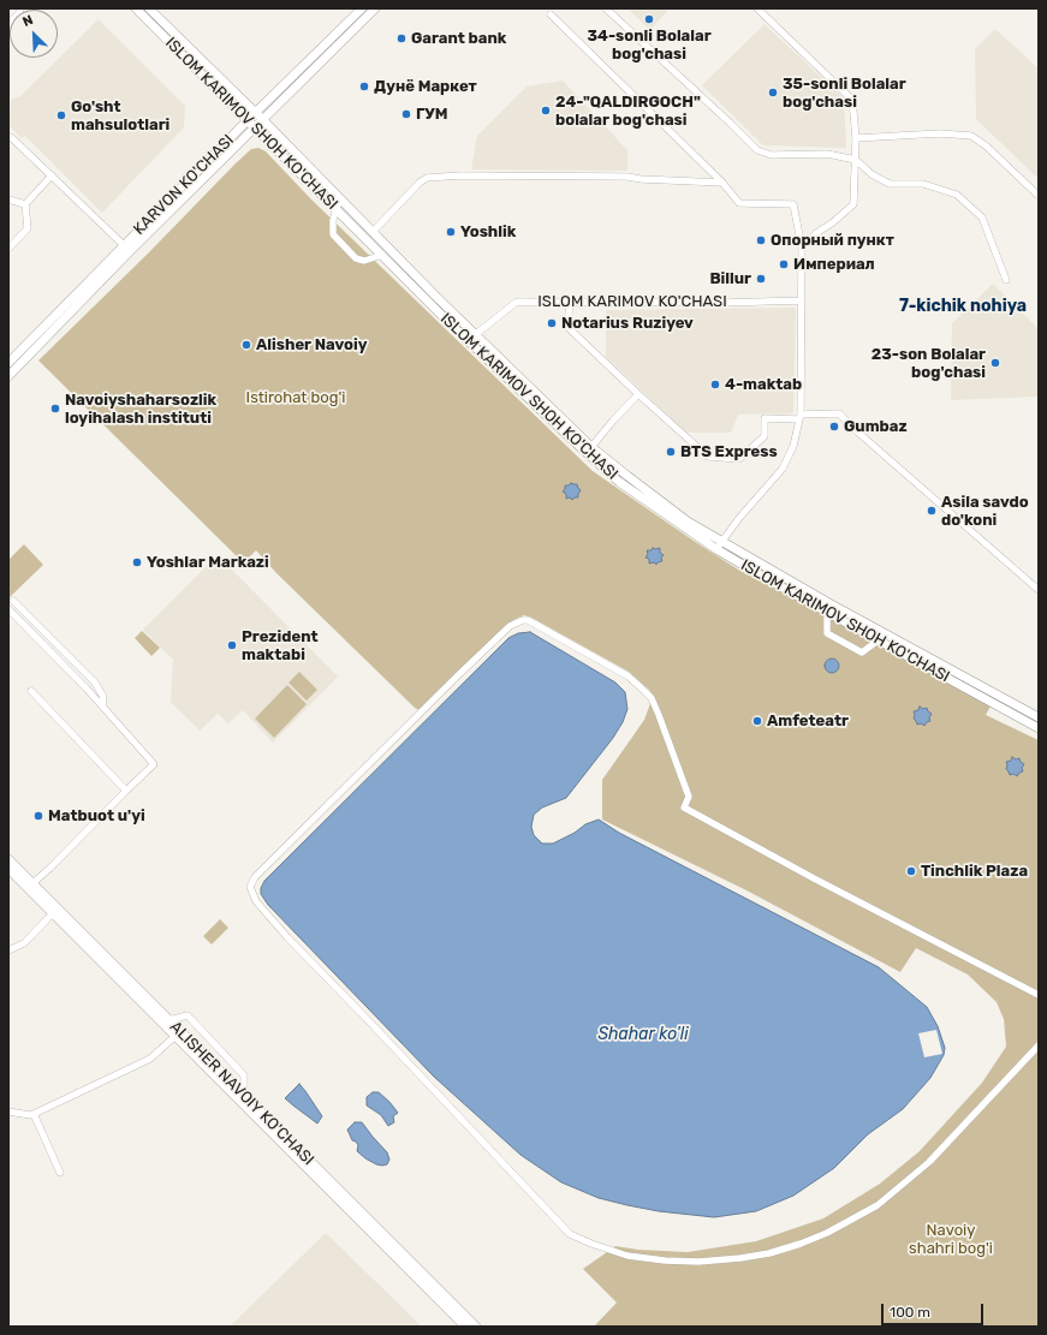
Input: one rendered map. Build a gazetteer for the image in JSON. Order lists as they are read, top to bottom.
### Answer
{
  "streets": {
    "main road": ["ISLOM KARIMOV SHOH KO'CHASI", "KARVON KO'CHASI", "ALISHER NAVOIY KO'CHASI"],
    "street": ["ISLOM KARIMOV KO'CHASI"]
  },
  "crossings": [
    ["ISLOM KARIMOV SHOH KO'CHASI", "KARVON KO'CHASI"],
    ["ISLOM KARIMOV SHOH KO'CHASI", "ISLOM KARIMOV KO'CHASI"]
  ],
  "districts": ["7-kichik nohiya"],
  "water": ["Shahar ko'li"],
  "parks": ["Istirohat bog'i", "Navoiy shahri bog'i"],
  "places": [
    "34-sonli Bolalar bog'chasi",
    "Garant bank",
    "Дунё Маркет",
    "35-sonli Bolalar bog'chasi",
    "24-\"QALDIRGOCH\" bolalar bog'chasi",
    "ГУМ",
    "Go'sht mahsulotlari",
    "Yoshlik",
    "Опорный пункт",
    "Империал",
    "Billur",
    "Notarius Ruziyev",
    "Alisher Navoiy",
    "23-son Bolalar bog'chasi",
    "4-maktab",
    "Navoiyshaharsozlik loyihalash instituti",
    "Gumbaz",
    "BTS Express",
    "Asila savdo do'koni",
    "Yoshlar Markazi",
    "Prezident maktabi",
    "Amfeteatr",
    "Matbuot u'yi",
    "Tinchlik Plaza"
  ],
  "scale_bar": "100 m",
  "north": "top left"
}
